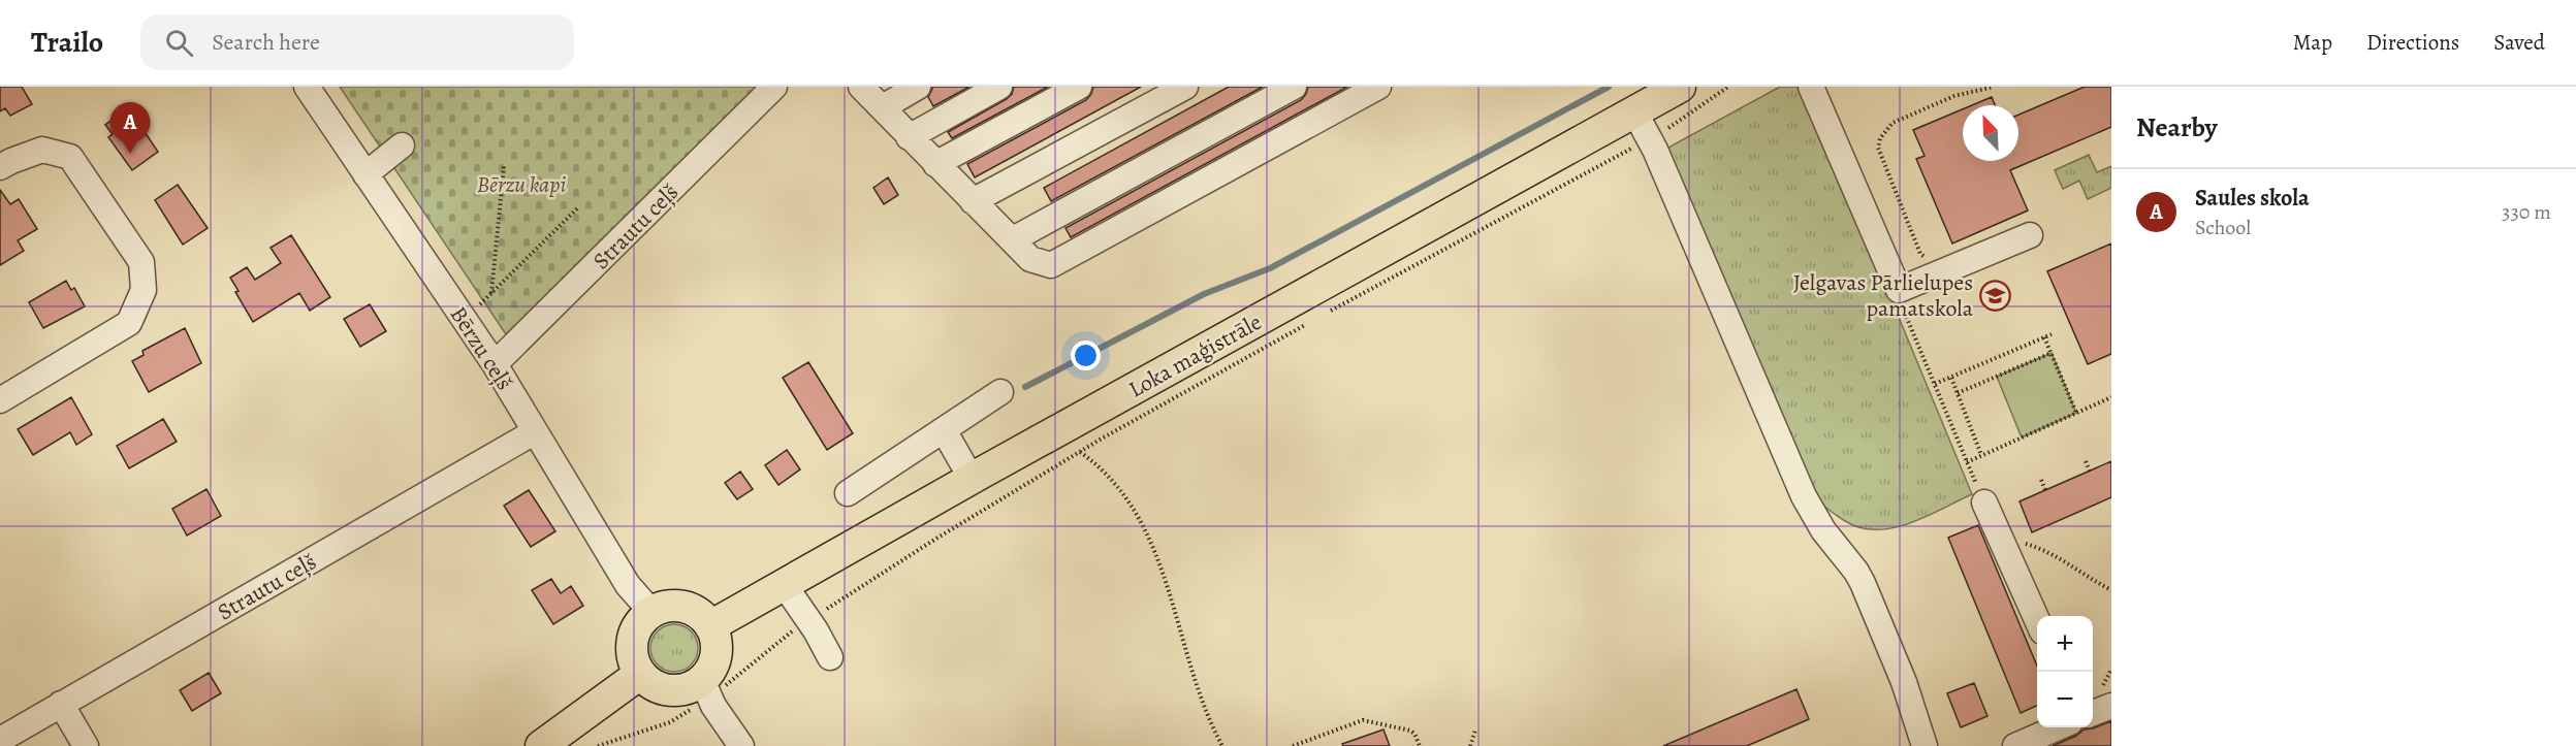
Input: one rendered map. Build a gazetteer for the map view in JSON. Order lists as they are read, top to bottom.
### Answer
{
  "streets": {
    "main road": ["Loka maģistrāle"],
    "street": ["Strautu ceļš", "Bērzu ceļš"]
  },
  "crossings": [
    ["Strautu ceļš", "Bērzu ceļš"],
    ["Bērzu ceļš", "Loka maģistrāle"]
  ],
  "parks": ["Bērzu kapi"],
  "places": {
    "school or university": ["Jelgavas Pārlielupes pamatskola"]
  },
  "north": "top left",
  "page": {
    "header": "Trailo",
    "search": "Search here",
    "nav": ["Map", "Directions", "Saved"],
    "heading": "Nearby",
    "pins": "A",
    "list": [
      {
        "mark": "A",
        "name": "Saules skola",
        "note": "School",
        "value": "330 m"
      }
    ],
    "map_buttons": ["+", "−"]
  }
}
